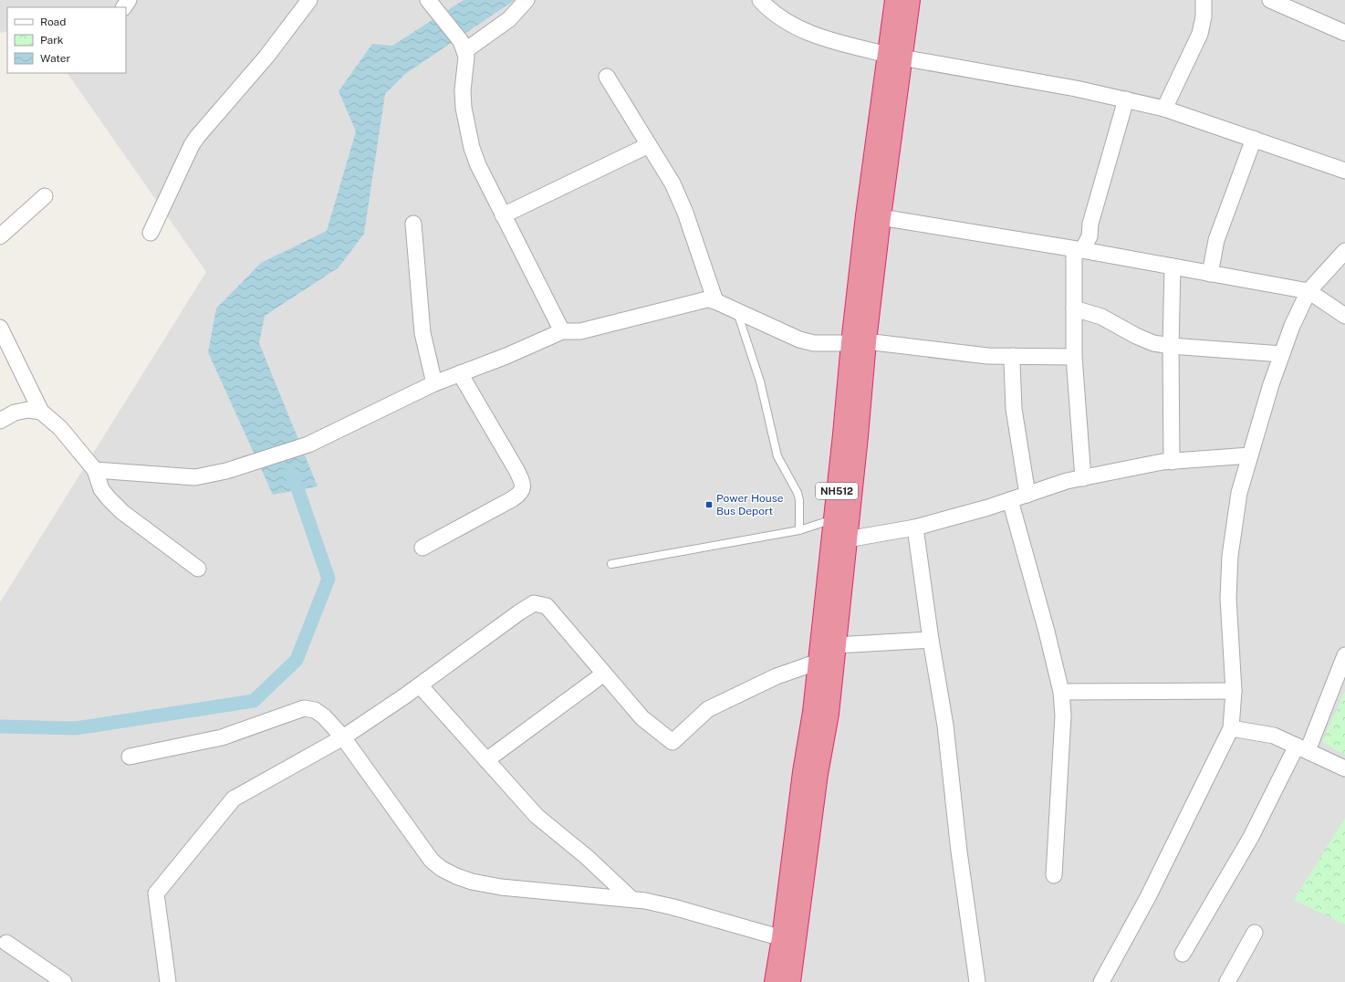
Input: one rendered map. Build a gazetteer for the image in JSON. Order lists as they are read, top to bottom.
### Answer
{
  "streets": {
    "highway": ["NH512"]
  },
  "places": {
    "transit": ["Power House Bus Deport"]
  },
  "legend": ["Road", "Park", "Water"]
}
